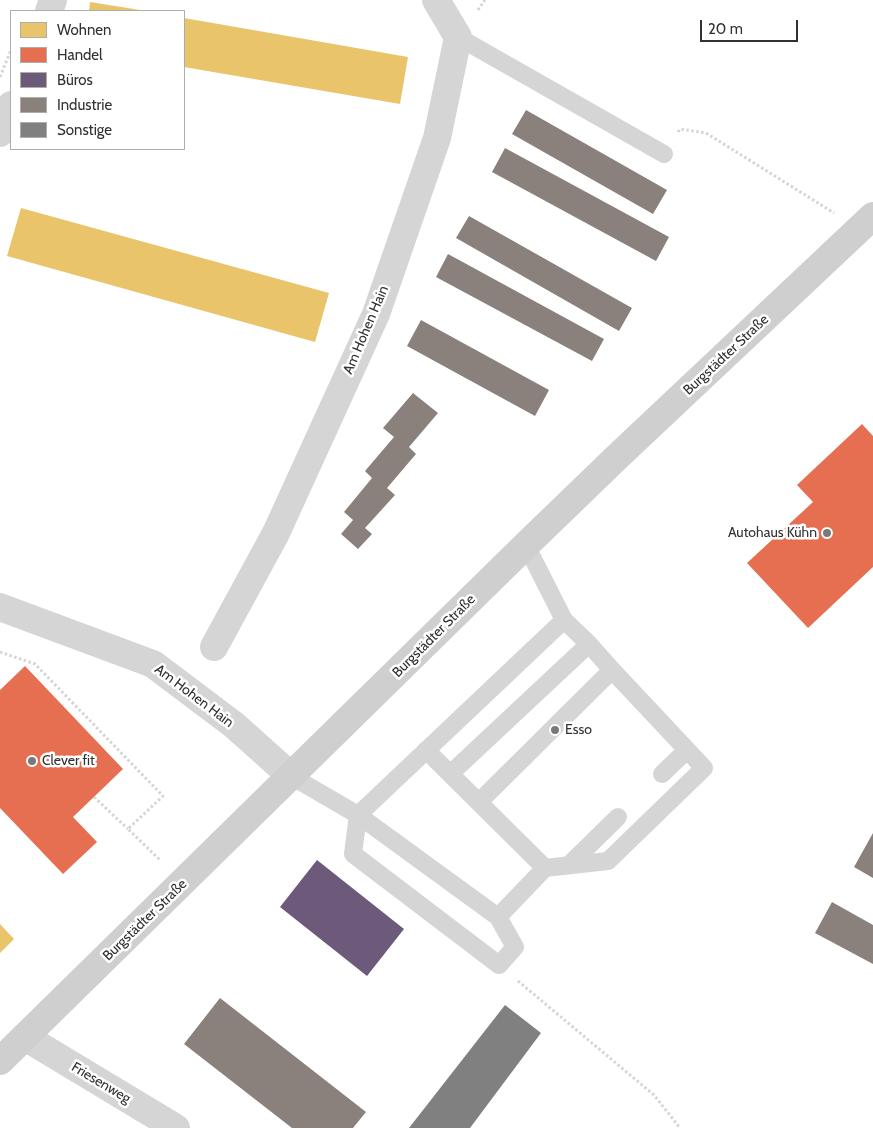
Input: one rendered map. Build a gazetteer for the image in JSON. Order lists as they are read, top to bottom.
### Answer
{
  "streets": {
    "main road": ["Burgstädter Straße"],
    "street": ["Am Hohen Hain", "Friesenweg"]
  },
  "crossings": [
    ["Am Hohen Hain", "Burgstädter Straße"],
    ["Burgstädter Straße", "Friesenweg"]
  ],
  "places": ["Autohaus Kühn", "Esso", "Clever fit"],
  "legend": [
    "Wohnen",
    "Handel",
    "Büros",
    "Industrie",
    "Sonstige"
  ],
  "scale_bar": "20 m"
}
